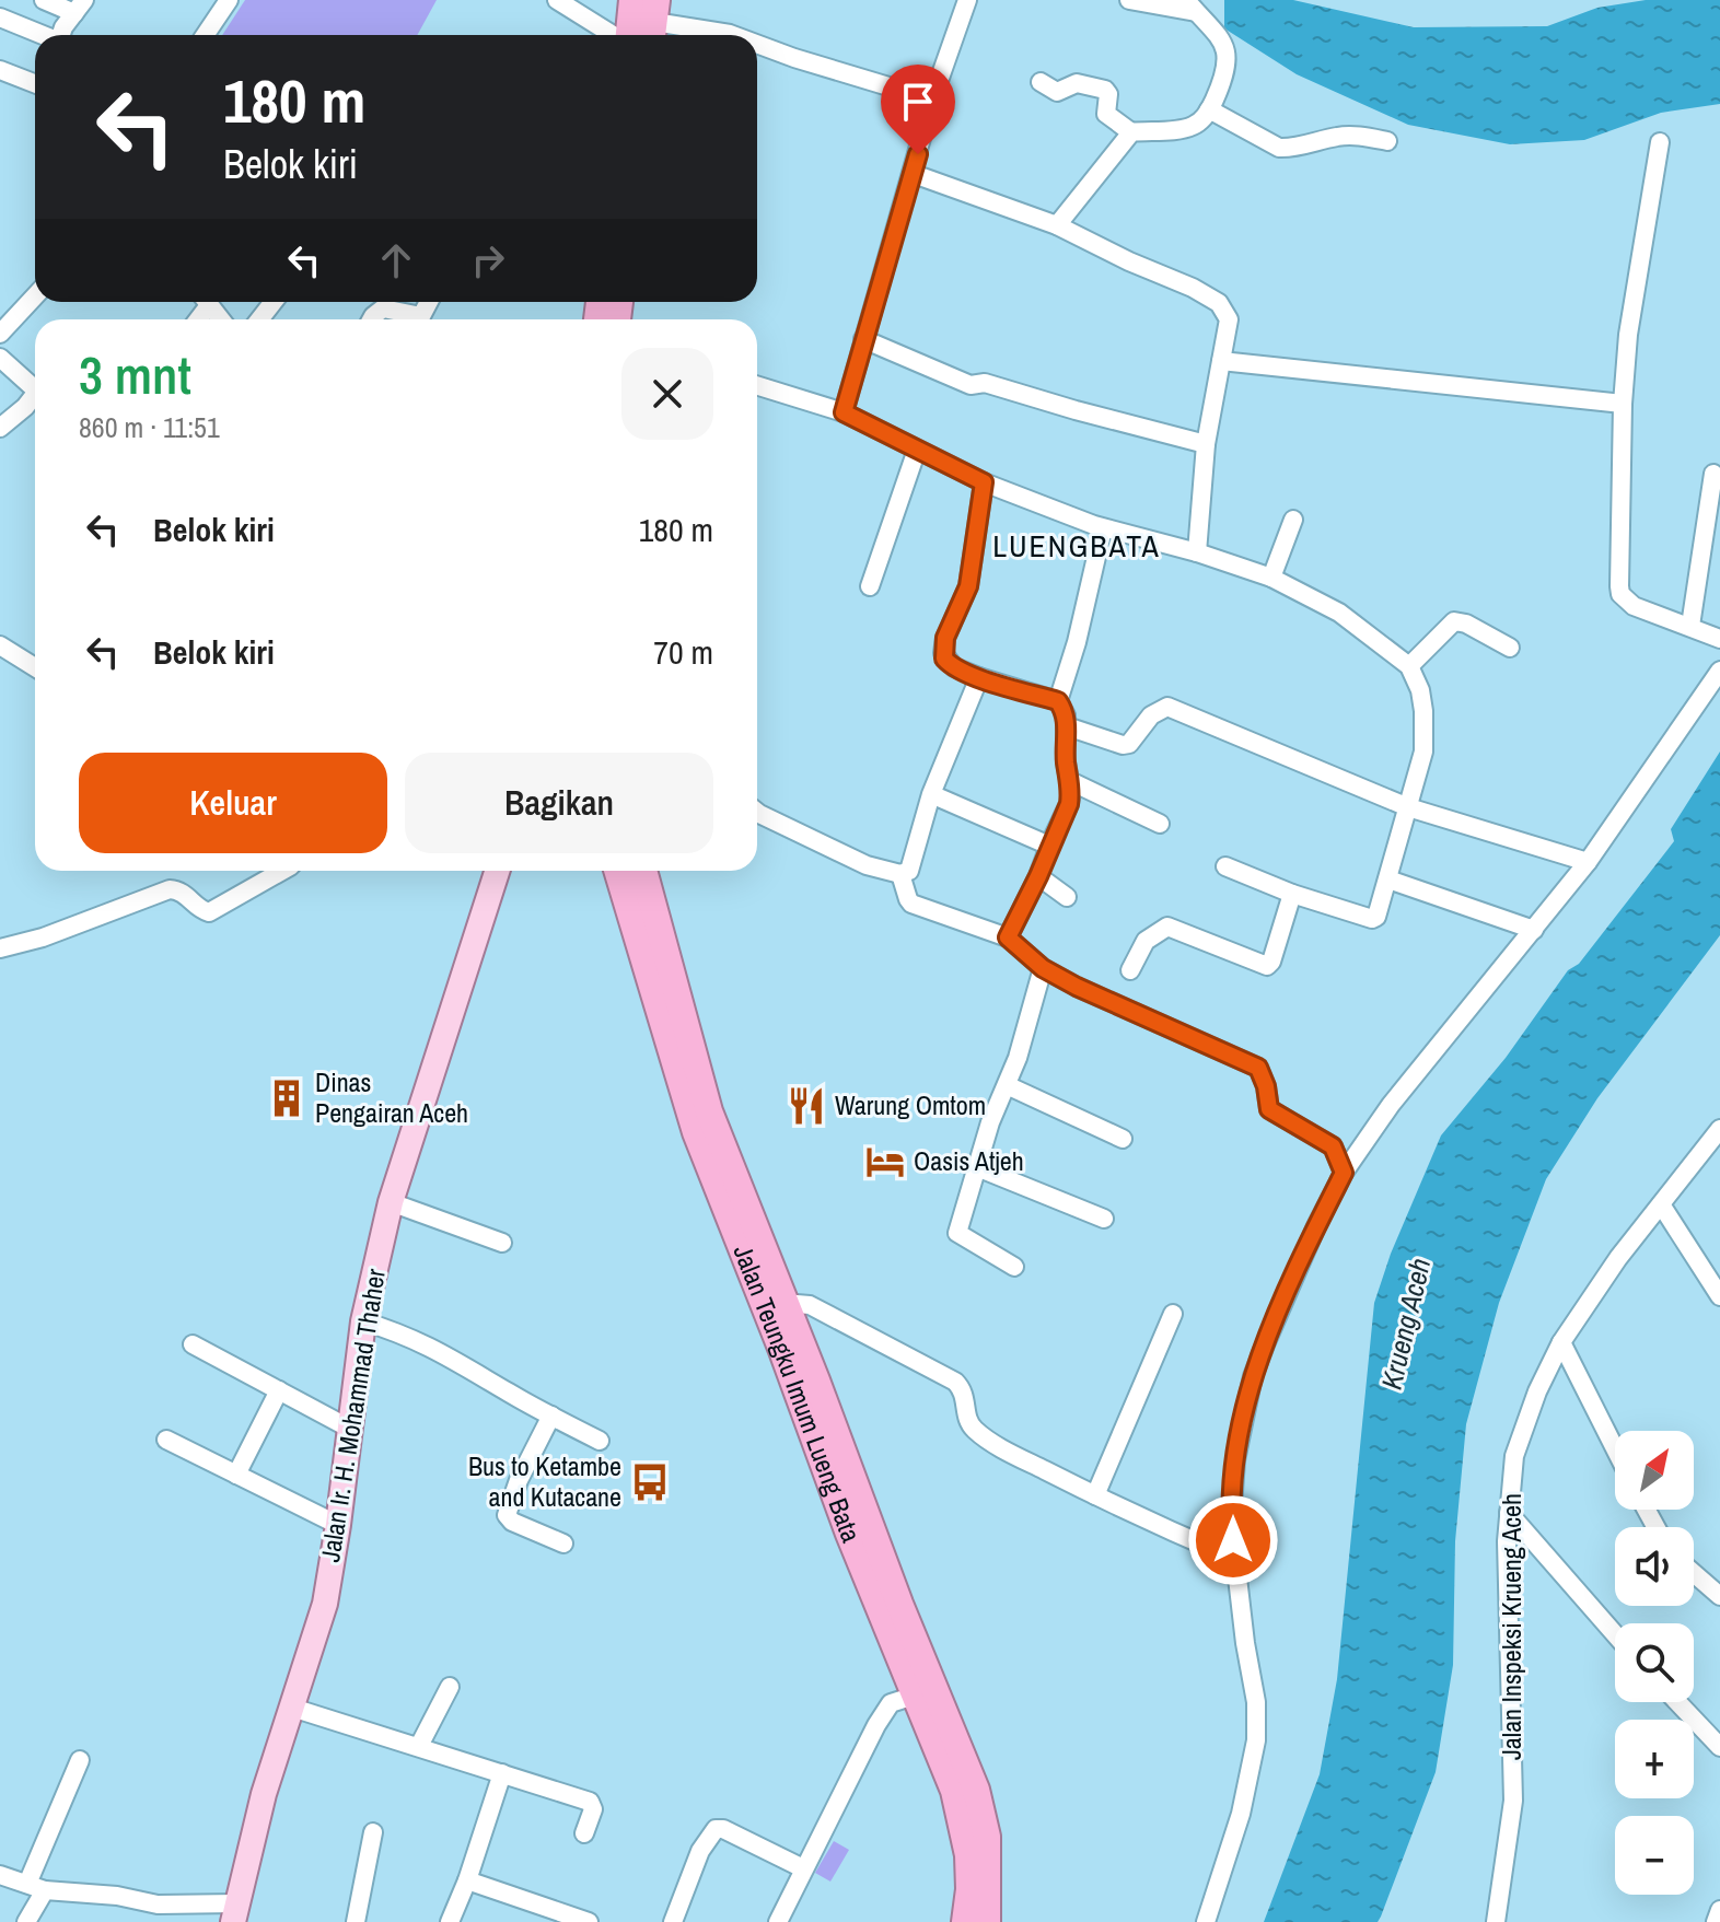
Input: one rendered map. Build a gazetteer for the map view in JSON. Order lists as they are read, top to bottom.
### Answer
{
  "streets": {
    "highway": ["Jalan Teungku Imum Lueng Bata"],
    "main road": ["Jalan Ir. H. Mohammad Thaher"],
    "street": ["Jalan Inspeksi Krueng Aceh"]
  },
  "districts": ["LUENGBATA"],
  "water": ["Krueng Aceh"],
  "places": {
    "building": ["Dinas Pengairan Aceh"],
    "restaurant": ["Warung Omtom"],
    "hotel": ["Oasis Atjeh"],
    "bus stop": ["Bus to Ketambe and Kutacane"]
  },
  "north": "top right",
  "page": {
    "turn": ["180 m", "Belok kiri"],
    "heading": ["3 mnt", "860 m · 11:51"],
    "list": [
      {
        "name": "Belok kiri",
        "value": "180 m"
      },
      {
        "name": "Belok kiri",
        "value": "70 m"
      }
    ],
    "buttons": ["Keluar", "Bagikan"],
    "map_buttons": ["+", "−"]
  }
}
